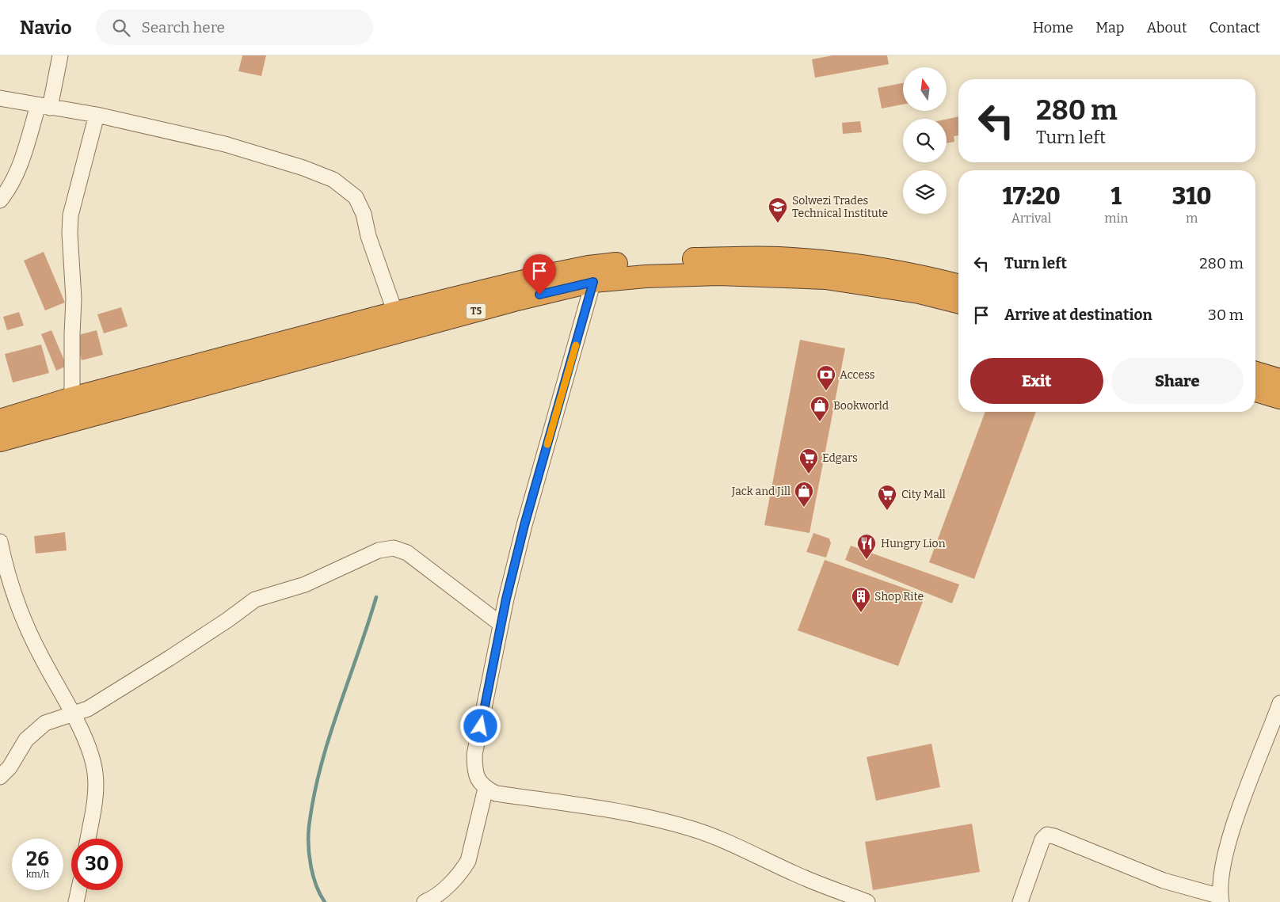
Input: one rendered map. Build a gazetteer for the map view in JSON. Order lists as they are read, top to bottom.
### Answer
{
  "streets": {
    "highway": ["T5"]
  },
  "places": {
    "school or university": ["Solwezi Trades Technical Institute"],
    "bank": ["Access"],
    "shop": ["Bookworld", "Jack and Jill"],
    "supermarket": ["Edgars", "City Mall"],
    "restaurant": ["Hungry Lion"],
    "building": ["Shop Rite"]
  },
  "north": "top",
  "page": {
    "header": "Navio",
    "search": "Search here",
    "nav": [
      "Home",
      "Map",
      "About",
      "Contact"
    ],
    "turn": ["280 m", "Turn left"],
    "eta": [
      "17:20",
      "Arrival",
      "1",
      "min",
      "310",
      "m"
    ],
    "list": [
      {
        "name": "Turn left",
        "value": "280 m"
      },
      {
        "name": "Arrive at destination",
        "value": "30 m"
      }
    ],
    "buttons": ["Exit", "Share"],
    "speed": "26 km/h",
    "limit": "30"
  }
}
